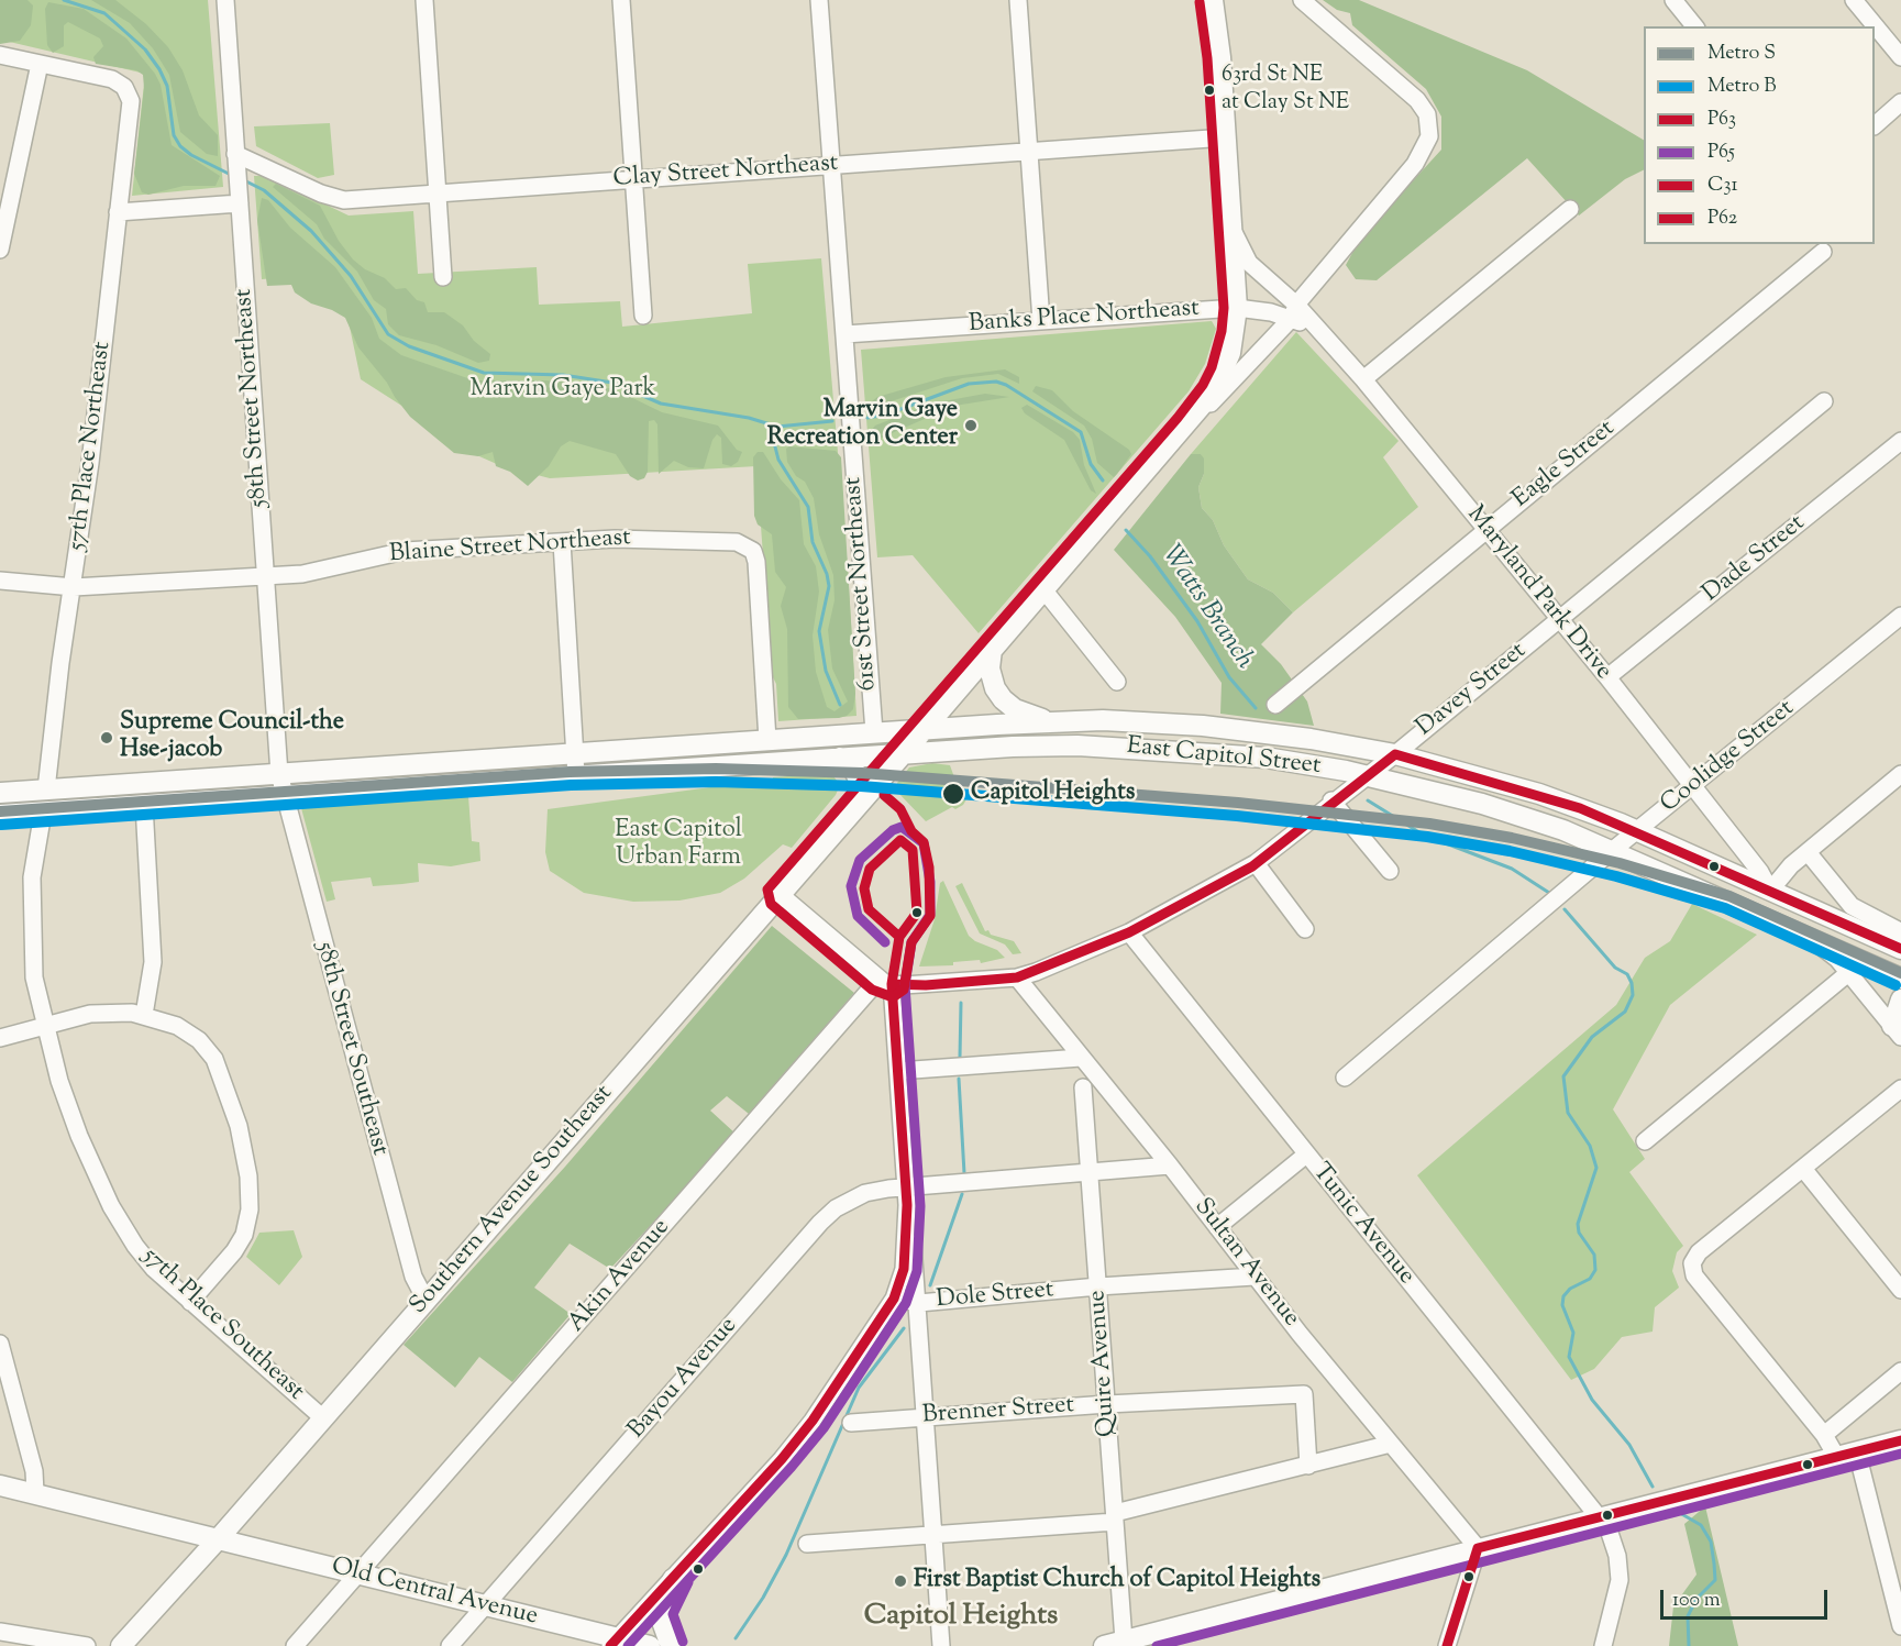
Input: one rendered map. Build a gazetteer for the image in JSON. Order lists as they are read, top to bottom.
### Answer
{
  "streets": {
    "main road": ["East Capitol Street", "Southern Avenue Southeast", "Old Central Avenue"],
    "street": [
      "Clay Street Northeast",
      "Banks Place Northeast",
      "58th Street Northeast",
      "57th Place Northeast",
      "Eagle Street",
      "Blaine Street Northeast",
      "Dade Street",
      "61st Street Northeast",
      "Maryland Park Drive",
      "Davey Street",
      "Coolidge Street",
      "58th Street Southeast",
      "Tunic Avenue",
      "Sultan Avenue",
      "Akin Avenue",
      "Dole Street",
      "57th Place Southeast",
      "Quire Avenue",
      "Bayou Avenue",
      "Brenner Street"
    ]
  },
  "crossings": [
    ["Clay Street Northeast", "58th Street Northeast"],
    ["Clay Street Northeast", "61st Street Northeast"],
    ["Clay Street Northeast", "Southern Avenue Southeast"],
    ["Banks Place Northeast", "61st Street Northeast"],
    ["Banks Place Northeast", "Maryland Park Drive"],
    ["Banks Place Northeast", "Southern Avenue Southeast"],
    ["58th Street Northeast", "Blaine Street Northeast"],
    ["58th Street Northeast", "East Capitol Street"],
    ["58th Street Northeast", "58th Street Southeast"],
    ["57th Place Northeast", "Blaine Street Northeast"],
    ["57th Place Northeast", "East Capitol Street"],
    ["Eagle Street", "Maryland Park Drive"],
    ["Blaine Street Northeast", "East Capitol Street"],
    ["Dade Street", "Maryland Park Drive"],
    ["61st Street Northeast", "East Capitol Street"],
    ["Maryland Park Drive", "Davey Street"],
    ["Maryland Park Drive", "East Capitol Street"],
    ["Maryland Park Drive", "Coolidge Street"],
    ["Maryland Park Drive", "Southern Avenue Southeast"],
    ["Davey Street", "East Capitol Street"],
    ["Davey Street", "Tunic Avenue"],
    ["Davey Street", "Sultan Avenue"],
    ["Davey Street", "Akin Avenue"],
    ["East Capitol Street", "Coolidge Street"],
    ["East Capitol Street", "58th Street Southeast"],
    ["East Capitol Street", "Southern Avenue Southeast"],
    ["East Capitol Street", "57th Place Southeast"],
    ["58th Street Southeast", "Southern Avenue Southeast"],
    ["Southern Avenue Southeast", "57th Place Southeast"],
    ["Southern Avenue Southeast", "Old Central Avenue"],
    ["Sultan Avenue", "Dole Street"],
    ["Sultan Avenue", "Bayou Avenue"],
    ["Akin Avenue", "Old Central Avenue"],
    ["Dole Street", "Quire Avenue"],
    ["Quire Avenue", "Bayou Avenue"],
    ["Quire Avenue", "Brenner Street"],
    ["Bayou Avenue", "Old Central Avenue"]
  ],
  "districts": ["Capitol Heights"],
  "water": ["Watts Branch"],
  "parks": ["Marvin Gaye Park", "East Capitol Urban Farm"],
  "places": [
    "63rd St NE at Clay St NE",
    "Marvin Gaye Recreation Center",
    "Supreme Council-the Hse-jacob",
    "Capitol Heights",
    "First Baptist Church of Capitol Heights"
  ],
  "lines": [
    "transit line C31",
    "transit line P63",
    "metro line S",
    "metro line B",
    "transit line P65",
    "transit line P62"
  ],
  "legend": [
    "Metro S",
    "Metro B",
    "P63",
    "P65",
    "C31",
    "P62"
  ],
  "scale_bar": "100 m"
}
